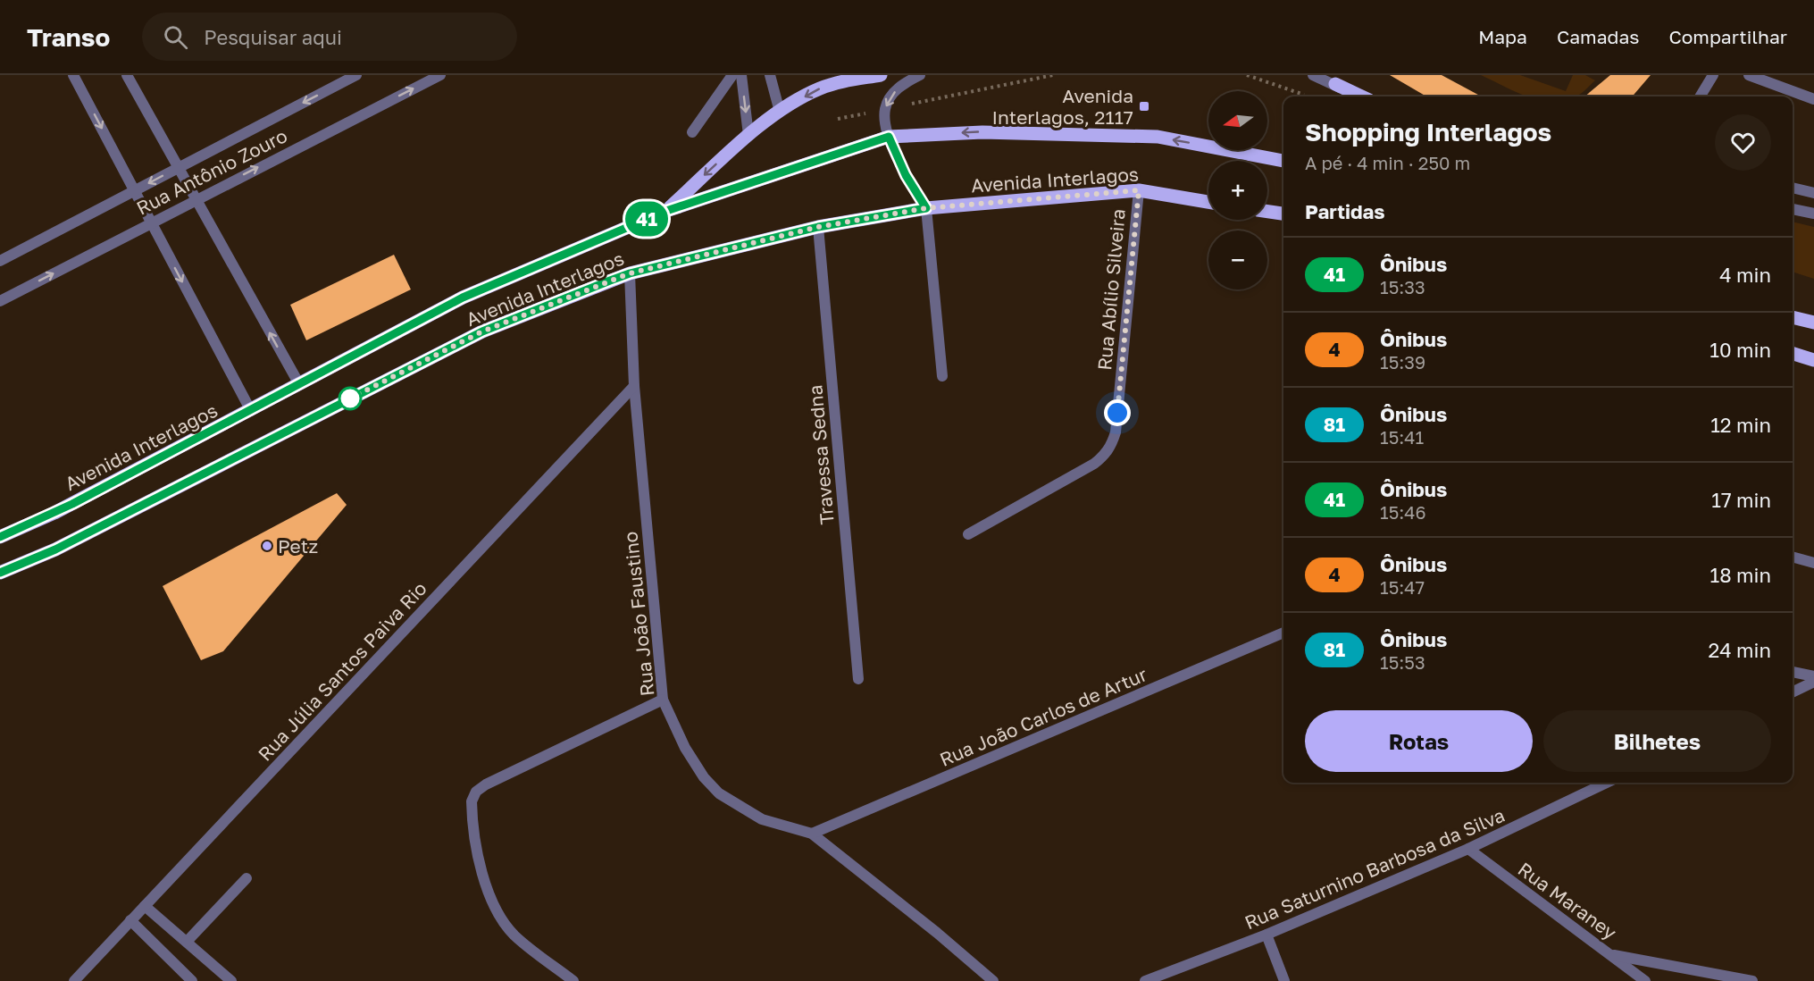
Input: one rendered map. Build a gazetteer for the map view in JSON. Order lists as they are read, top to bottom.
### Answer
{
  "streets": {
    "main road": ["Avenida Interlagos"],
    "street": [
      "Rua Antônio Zouro",
      "Rua Abílio Silveira",
      "Travessa Sedna",
      "Rua João Faustino",
      "Rua Júlia Santos Paiva Rio",
      "Rua João Carlos de Artur",
      "Rua Saturnino Barbosa da Silva",
      "Rua Maraney"
    ]
  },
  "crossings": [
    ["Avenida Interlagos", "Rua Abílio Silveira"],
    ["Avenida Interlagos", "Travessa Sedna"],
    ["Avenida Interlagos", "Rua João Faustino"],
    ["Rua João Faustino", "Rua Júlia Santos Paiva Rio"],
    ["Rua João Faustino", "Rua João Carlos de Artur"],
    ["Rua Saturnino Barbosa da Silva", "Rua Maraney"]
  ],
  "places": {
    "transit": ["Avenida Interlagos, 2117"],
    "other": ["Petz"]
  },
  "lines": ["bus line 41"],
  "north": "left",
  "page": {
    "header": "Transo",
    "search": "Pesquisar aqui",
    "nav": ["Mapa", "Camadas", "Compartilhar"],
    "on_map": "41",
    "map_buttons": ["+", "−"],
    "heading": [
      ["Shopping Interlagos", "A pé · 4 min · 250 m"],
      "Partidas"
    ],
    "list": [
      {
        "mark": "41",
        "name": "Ônibus",
        "note": "15:33",
        "value": "4 min"
      },
      {
        "mark": "4",
        "name": "Ônibus",
        "note": "15:39",
        "value": "10 min"
      },
      {
        "mark": "81",
        "name": "Ônibus",
        "note": "15:41",
        "value": "12 min"
      },
      {
        "mark": "41",
        "name": "Ônibus",
        "note": "15:46",
        "value": "17 min"
      },
      {
        "mark": "4",
        "name": "Ônibus",
        "note": "15:47",
        "value": "18 min"
      },
      {
        "mark": "81",
        "name": "Ônibus",
        "note": "15:53",
        "value": "24 min"
      }
    ],
    "buttons": ["Rotas", "Bilhetes"]
  }
}
